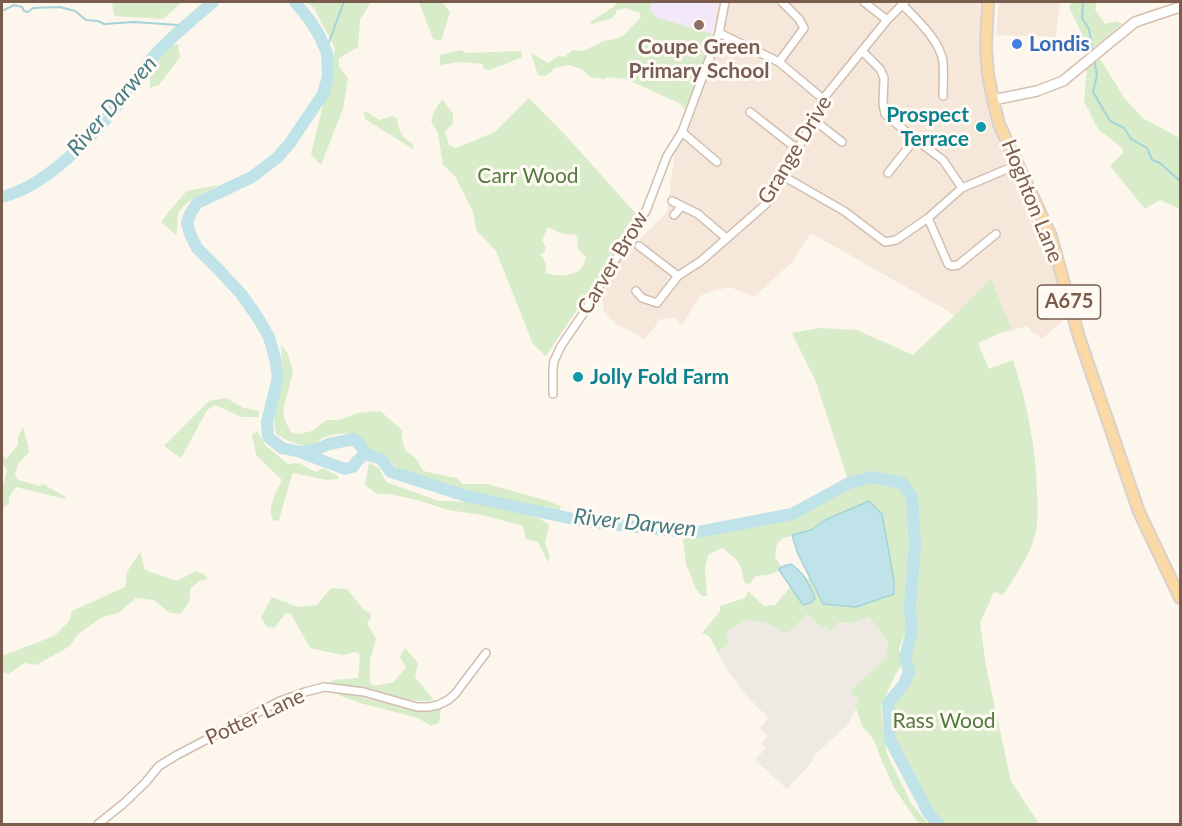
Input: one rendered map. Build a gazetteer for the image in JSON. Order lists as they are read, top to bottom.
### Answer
{
  "streets": {
    "main road": ["Hoghton Lane", "A675"],
    "street": ["Grange Drive", "Carver Brow", "Potter Lane"]
  },
  "water": ["River Darwen"],
  "parks": ["Carr Wood", "Rass Wood"],
  "places": [
    "Coupe Green Primary School",
    "Londis",
    "Prospect Terrace",
    "Jolly Fold Farm"
  ]
}
